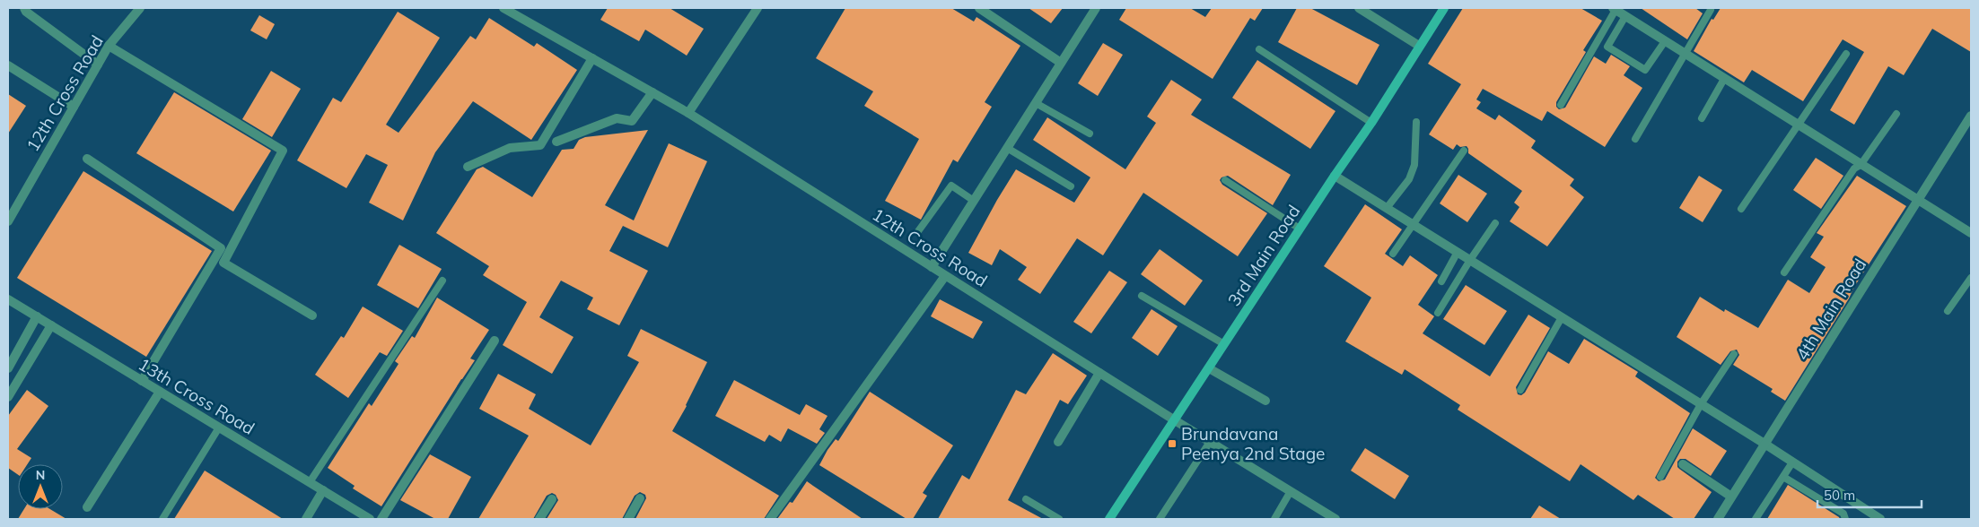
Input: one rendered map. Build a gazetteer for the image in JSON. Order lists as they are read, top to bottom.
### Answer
{
  "streets": {
    "main road": ["3rd Main Road"],
    "street": ["12th Cross Road", "4th Main Road", "13th Cross Road"]
  },
  "crossings": [
    ["12th Cross Road", "3rd Main Road"]
  ],
  "places": {
    "transit": ["Brundavana Peenya 2nd Stage"]
  },
  "scale_bar": "50 m",
  "north": "top"
}
